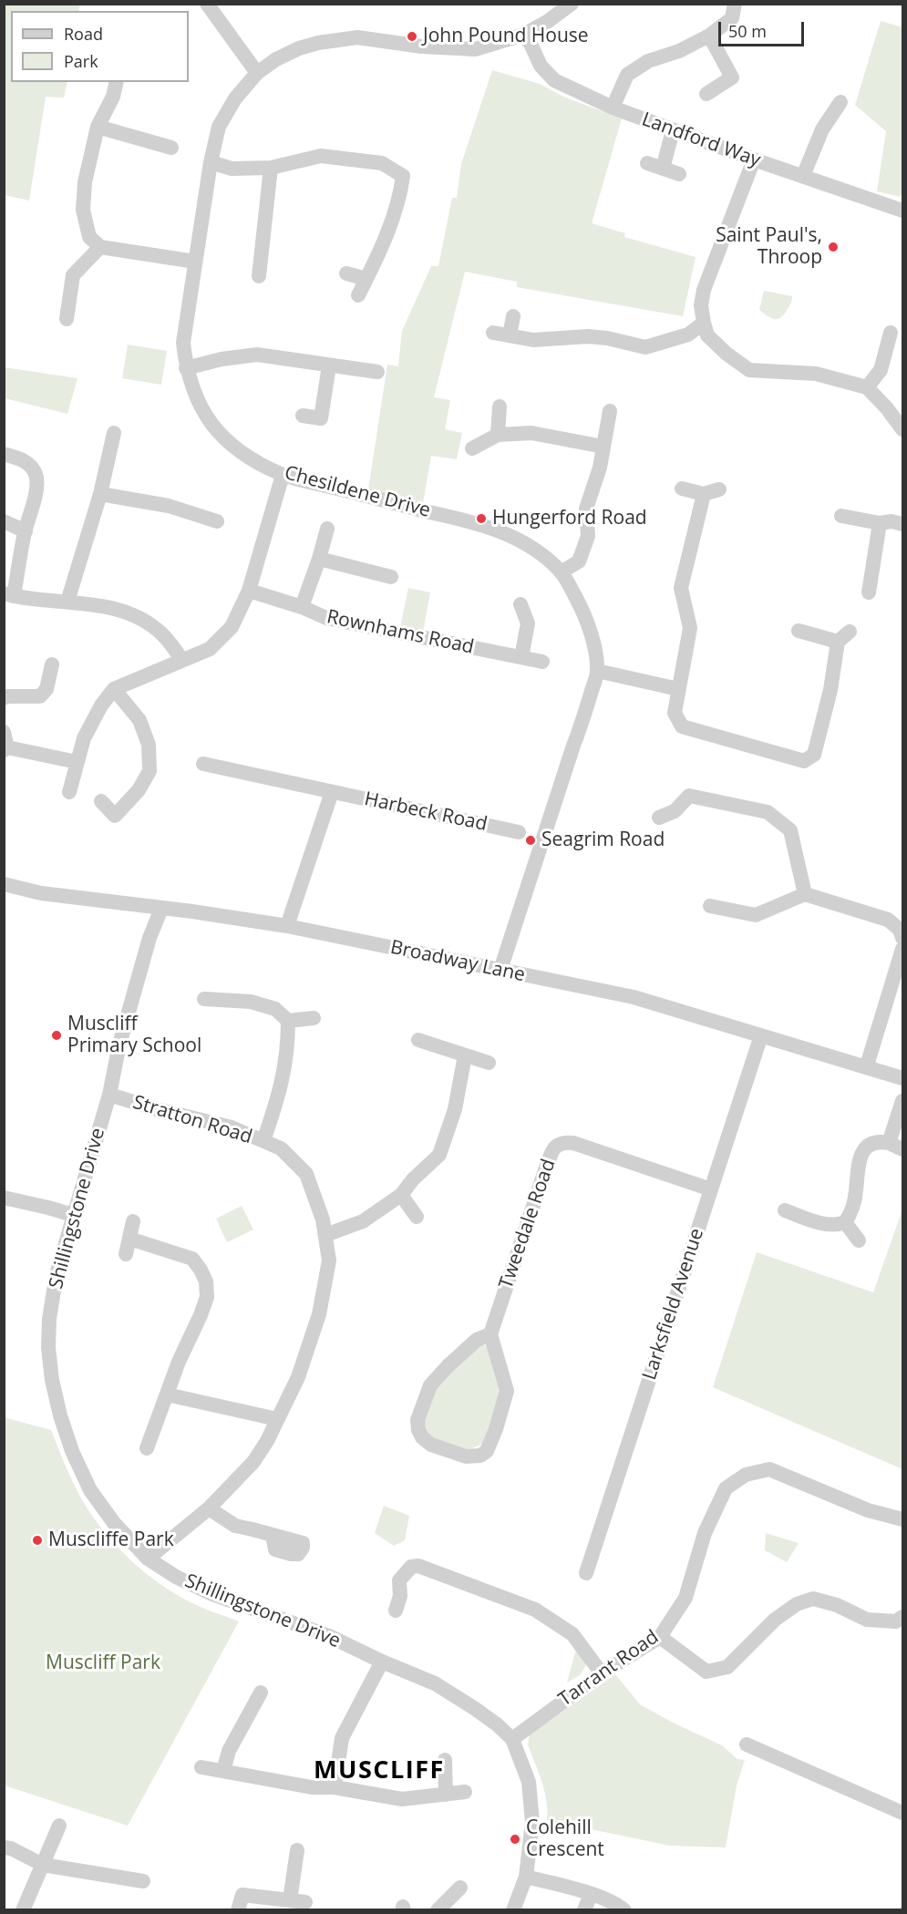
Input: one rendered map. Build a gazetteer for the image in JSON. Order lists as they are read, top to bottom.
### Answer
{
  "streets": {
    "street": [
      "Landford Way",
      "Chesildene Drive",
      "Rownhams Road",
      "Harbeck Road",
      "Broadway Lane",
      "Stratton Road",
      "Shillingstone Drive",
      "Tweedale Road",
      "Larksfield Avenue",
      "Tarrant Road"
    ]
  },
  "crossings": [
    ["Landford Way", "Chesildene Drive"],
    ["Chesildene Drive", "Broadway Lane"],
    ["Broadway Lane", "Shillingstone Drive"],
    ["Broadway Lane", "Larksfield Avenue"],
    ["Stratton Road", "Shillingstone Drive"],
    ["Shillingstone Drive", "Tarrant Road"],
    ["Tweedale Road", "Larksfield Avenue"]
  ],
  "districts": ["MUSCLIFF"],
  "parks": ["Muscliff Park"],
  "places": [
    "John Pound House",
    "Saint Paul's, Throop",
    "Hungerford Road",
    "Seagrim Road",
    "Muscliff Primary School",
    "Muscliffe Park",
    "Colehill Crescent"
  ],
  "legend": ["Road", "Park"],
  "scale_bar": "50 m"
}
